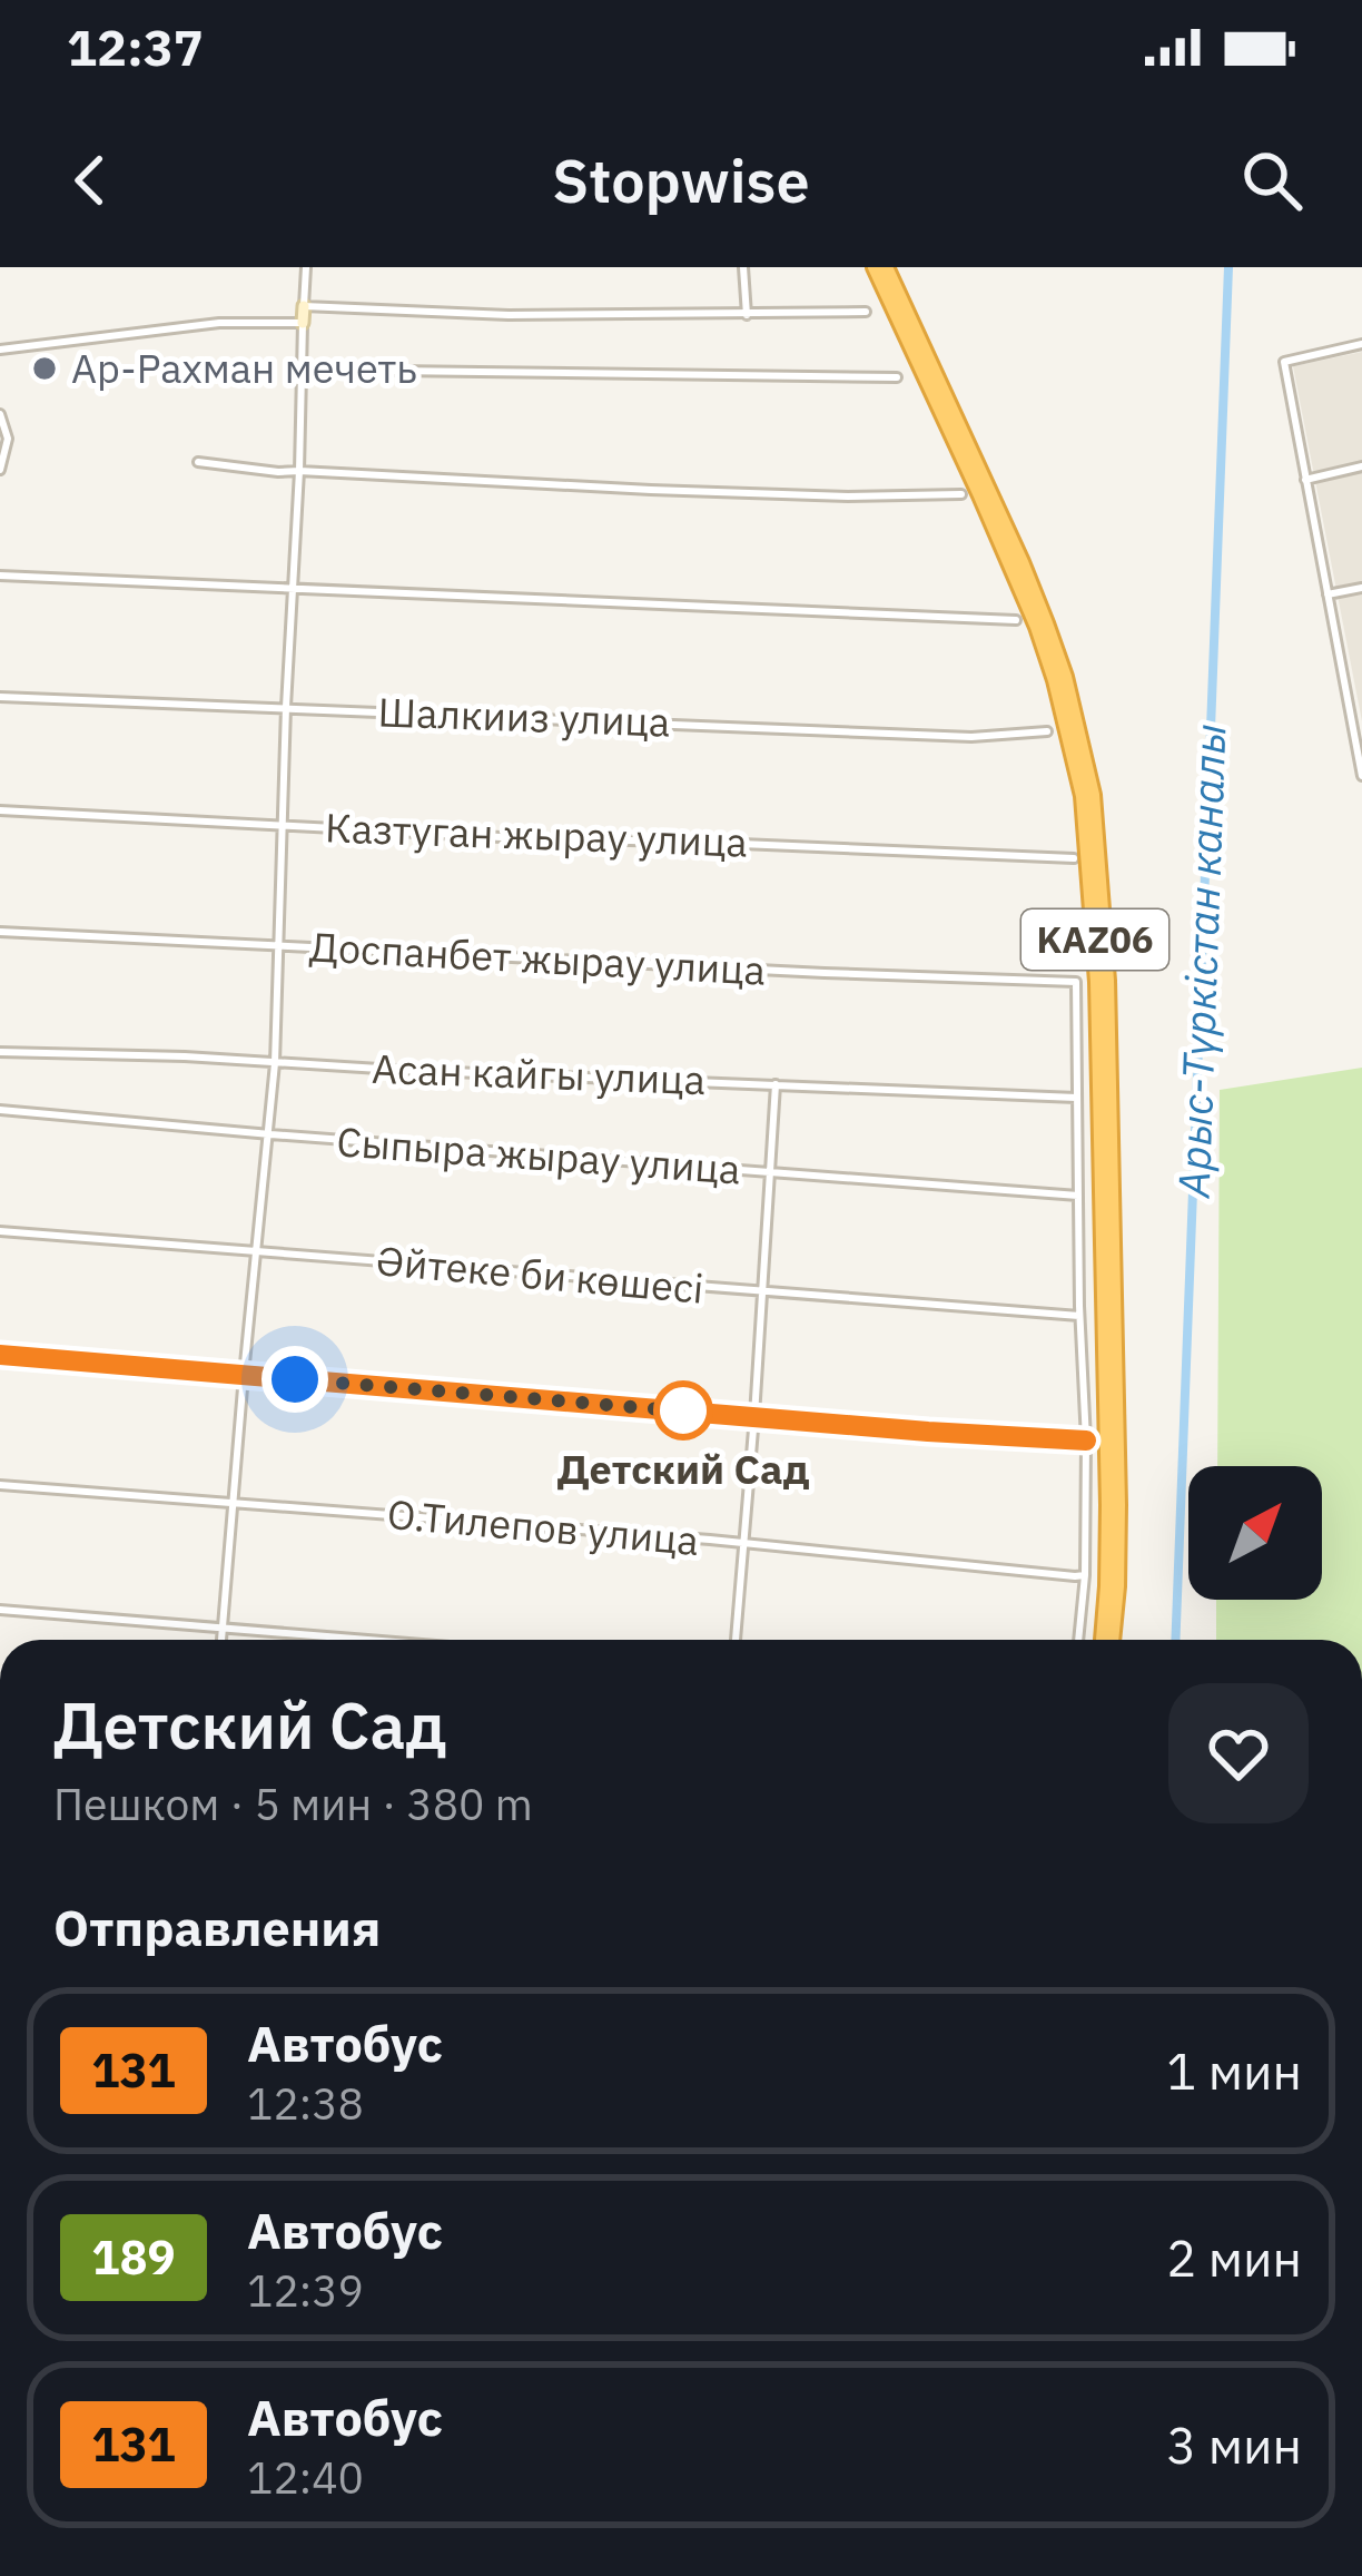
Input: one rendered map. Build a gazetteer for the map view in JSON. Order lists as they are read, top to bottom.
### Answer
{
  "streets": {
    "highway": ["KАZ06"],
    "street": [
      "Шалкииз улица",
      "Казтуган жырау улица",
      "Доспанбет жырау улица",
      "Асан кайгы улица",
      "Сыпыра жырау улица",
      "Әйтеке би көшесі",
      "О.Тилепов улица"
    ]
  },
  "crossings": [
    ["Доспанбет жырау улица", "Асан кайгы улица"]
  ],
  "water": ["Арыс-Түркістан каналы"],
  "places": ["Ар-Рахман мечеть", "Детский Сад"],
  "lines": ["bus line 131"],
  "north": "top right",
  "page": {
    "status": "12:37",
    "header": "Stopwise",
    "heading": [
      ["Детский Сад", "Пешком · 5 мин · 380 m"],
      "Отправления"
    ],
    "list": [
      {
        "mark": "131",
        "name": "Автобус",
        "note": "12:38",
        "value": "1 мин"
      },
      {
        "mark": "189",
        "name": "Автобус",
        "note": "12:39",
        "value": "2 мин"
      },
      {
        "mark": "131",
        "name": "Автобус",
        "note": "12:40",
        "value": "3 мин"
      }
    ]
  }
}
